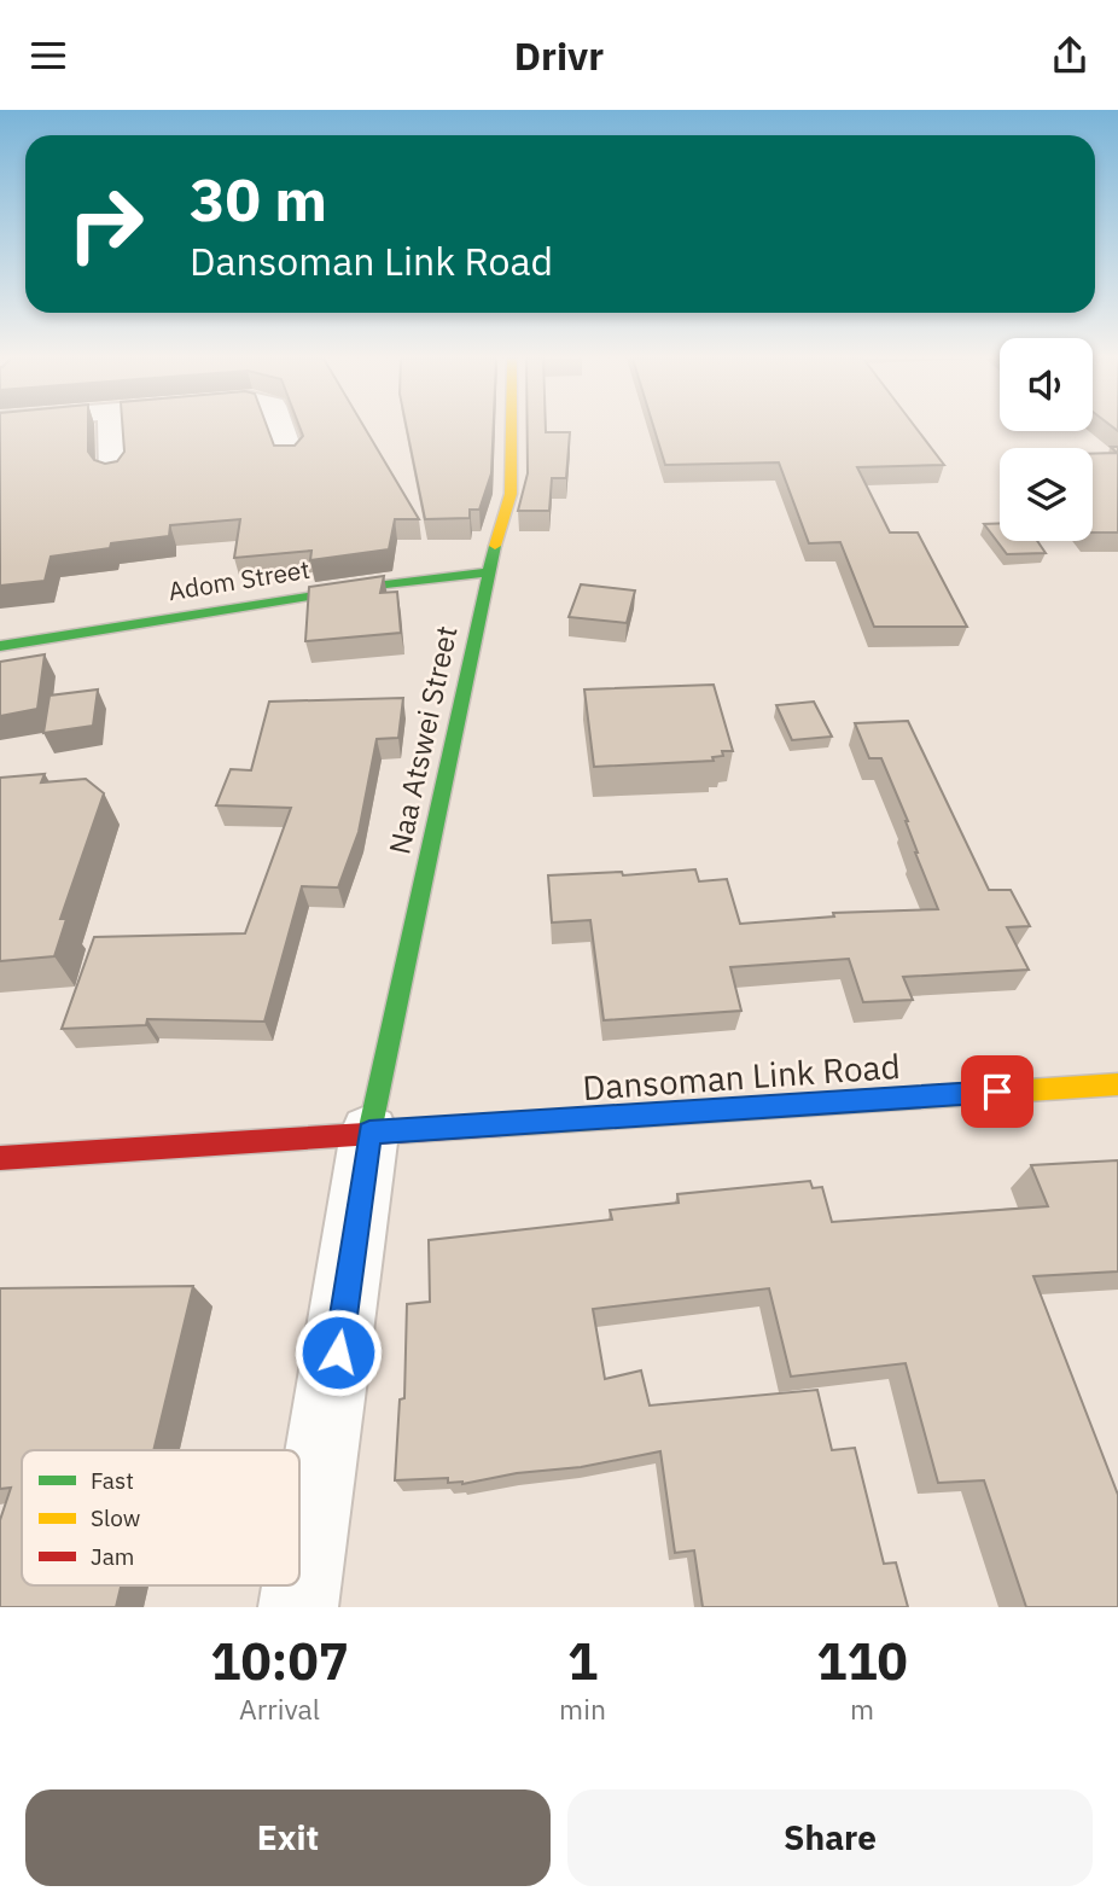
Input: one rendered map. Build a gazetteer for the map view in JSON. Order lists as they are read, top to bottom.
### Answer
{
  "streets": {
    "street": ["Adom Street", "Naa Atswei Street", "Dansoman Link Road"]
  },
  "crossings": [
    ["Adom Street", "Naa Atswei Street"],
    ["Naa Atswei Street", "Dansoman Link Road"]
  ],
  "legend": ["Fast", "Slow", "Jam"],
  "page": {
    "header": "Drivr",
    "turn": ["30 m", "Dansoman Link Road"],
    "eta": [
      "10:07",
      "Arrival",
      "1",
      "min",
      "110",
      "m"
    ],
    "buttons": ["Exit", "Share"]
  }
}
